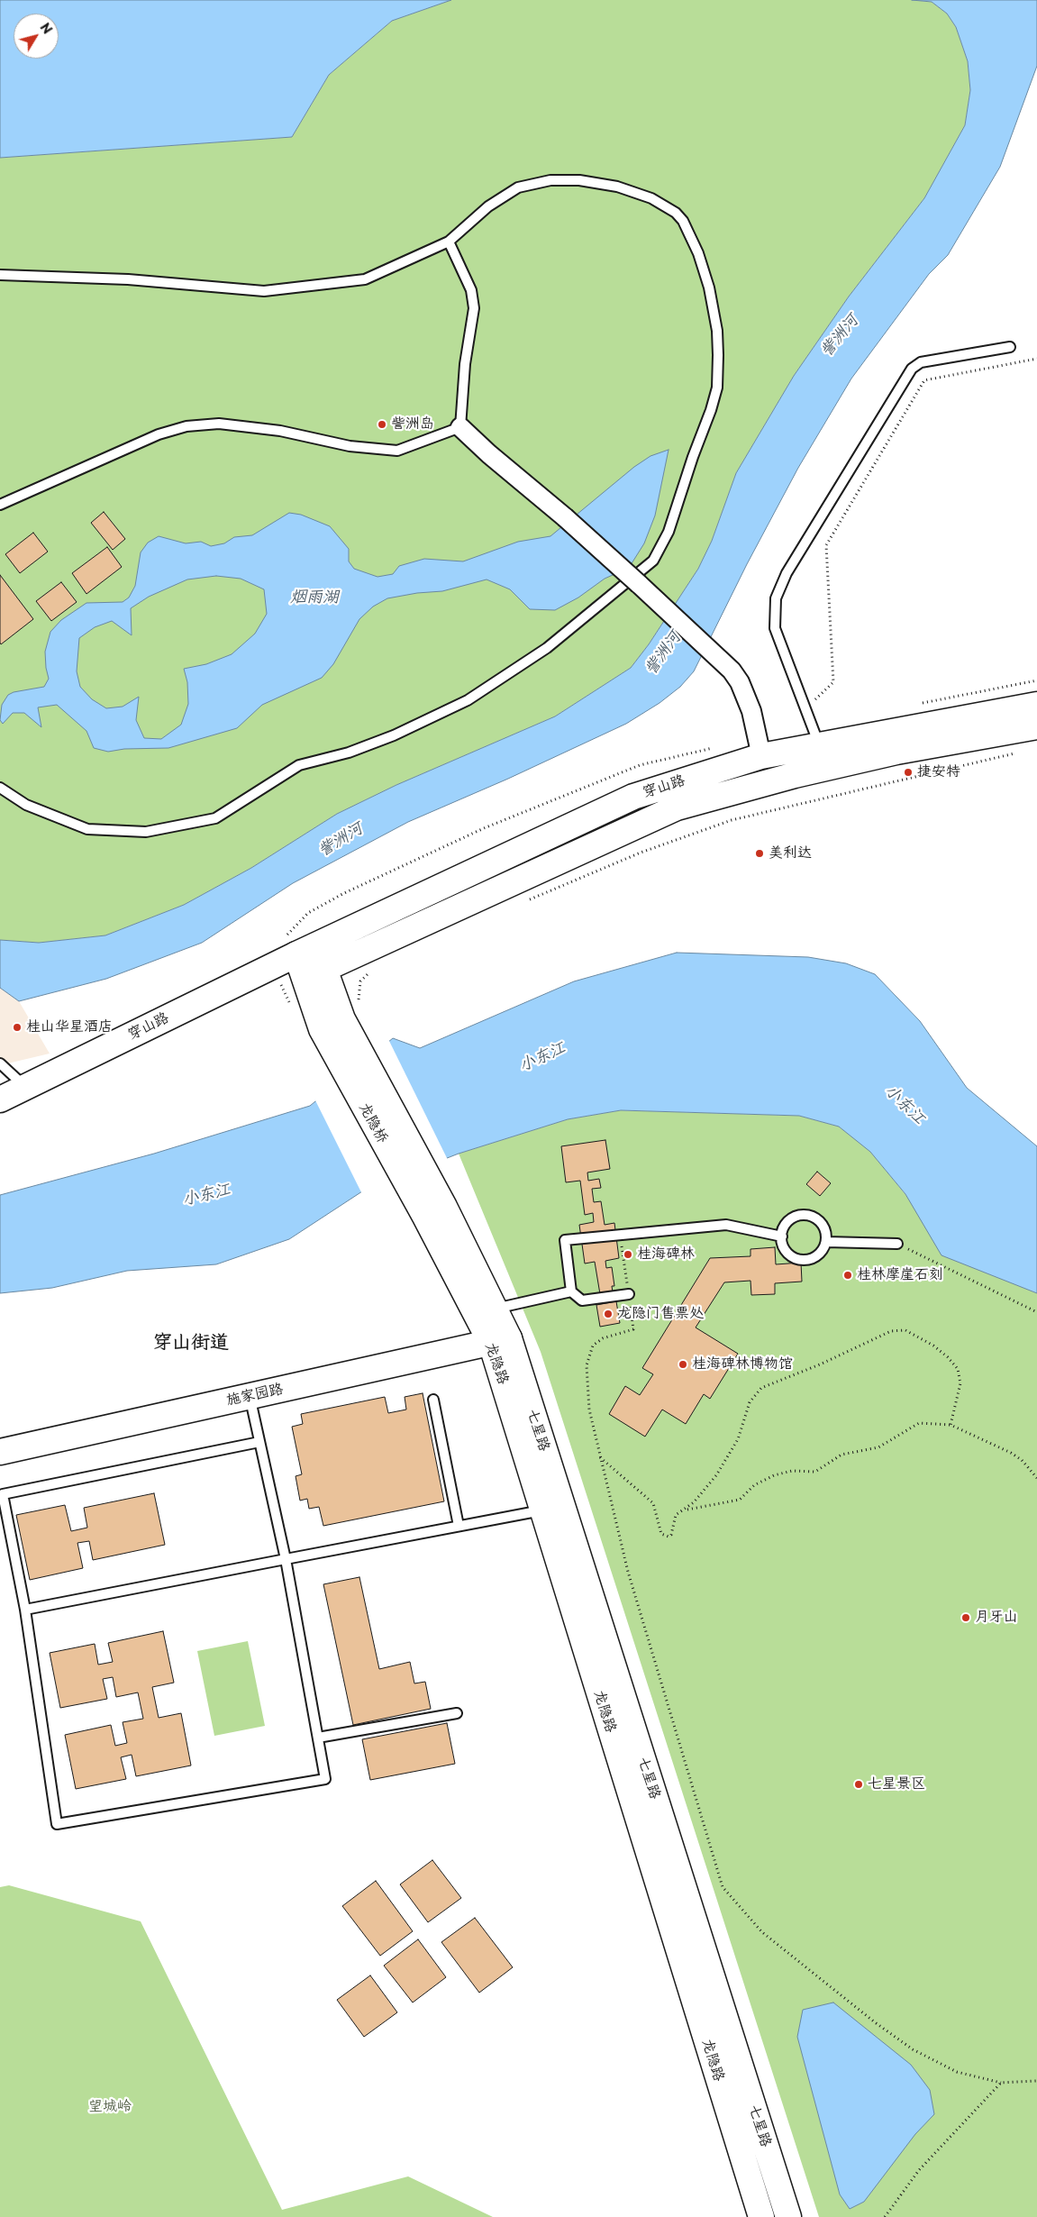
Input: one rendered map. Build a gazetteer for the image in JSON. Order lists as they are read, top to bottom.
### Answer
{
  "streets": {
    "main road": [
      "穿山路",
      "龙隐桥",
      "龙隐路",
      "施家园路",
      "七星路"
    ]
  },
  "crossings": [
    ["龙隐桥", "龙隐路"],
    ["龙隐路", "施家园路"],
    ["龙隐路", "七星路"]
  ],
  "districts": ["穿山街道"],
  "water": ["訾洲河", "烟雨湖", "小东江"],
  "parks": ["望城岭"],
  "places": [
    "訾洲岛",
    "捷安特",
    "美利达",
    "桂山华星酒店",
    "桂海碑林",
    "桂林摩崖石刻",
    "龙隐门售票处",
    "桂海碑林博物馆",
    "月牙山",
    "七星景区"
  ],
  "north": "top right"
}
